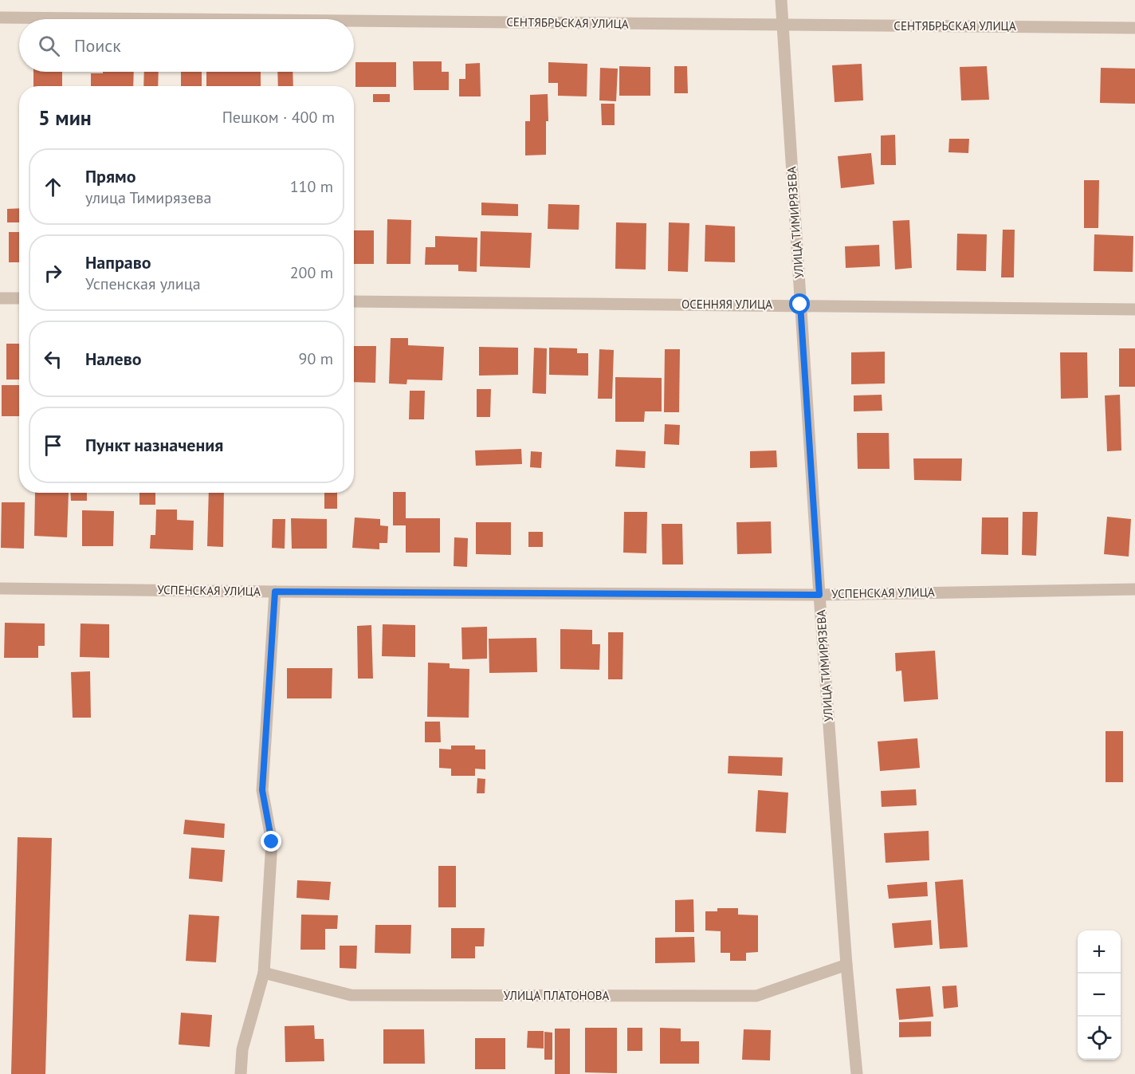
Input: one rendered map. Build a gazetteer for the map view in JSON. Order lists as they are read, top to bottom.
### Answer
{
  "streets": {
    "street": [
      "СЕНТЯБРЬСКАЯ УЛИЦА",
      "УЛИЦА ТИМИРЯЗЕВА",
      "ОСЕННЯЯ УЛИЦА",
      "УСПЕНСКАЯ УЛИЦА",
      "УЛИЦА ПЛАТОНОВА"
    ]
  },
  "crossings": [
    ["СЕНТЯБРЬСКАЯ УЛИЦА", "УЛИЦА ТИМИРЯЗЕВА"],
    ["УЛИЦА ТИМИРЯЗЕВА", "ОСЕННЯЯ УЛИЦА"],
    ["УЛИЦА ТИМИРЯЗЕВА", "УСПЕНСКАЯ УЛИЦА"],
    ["УЛИЦА ТИМИРЯЗЕВА", "УЛИЦА ПЛАТОНОВА"]
  ],
  "page": {
    "search": "Поиск",
    "heading": ["5 мин", "Пешком · 400 m"],
    "list": [
      ["Прямо", "улица Тимирязева", "110 m"],
      ["Направо", "Успенская улица", "200 m"],
      ["Налево", "90 m"],
      "Пункт назначения"
    ],
    "map_buttons": ["+", "−"]
  }
}
